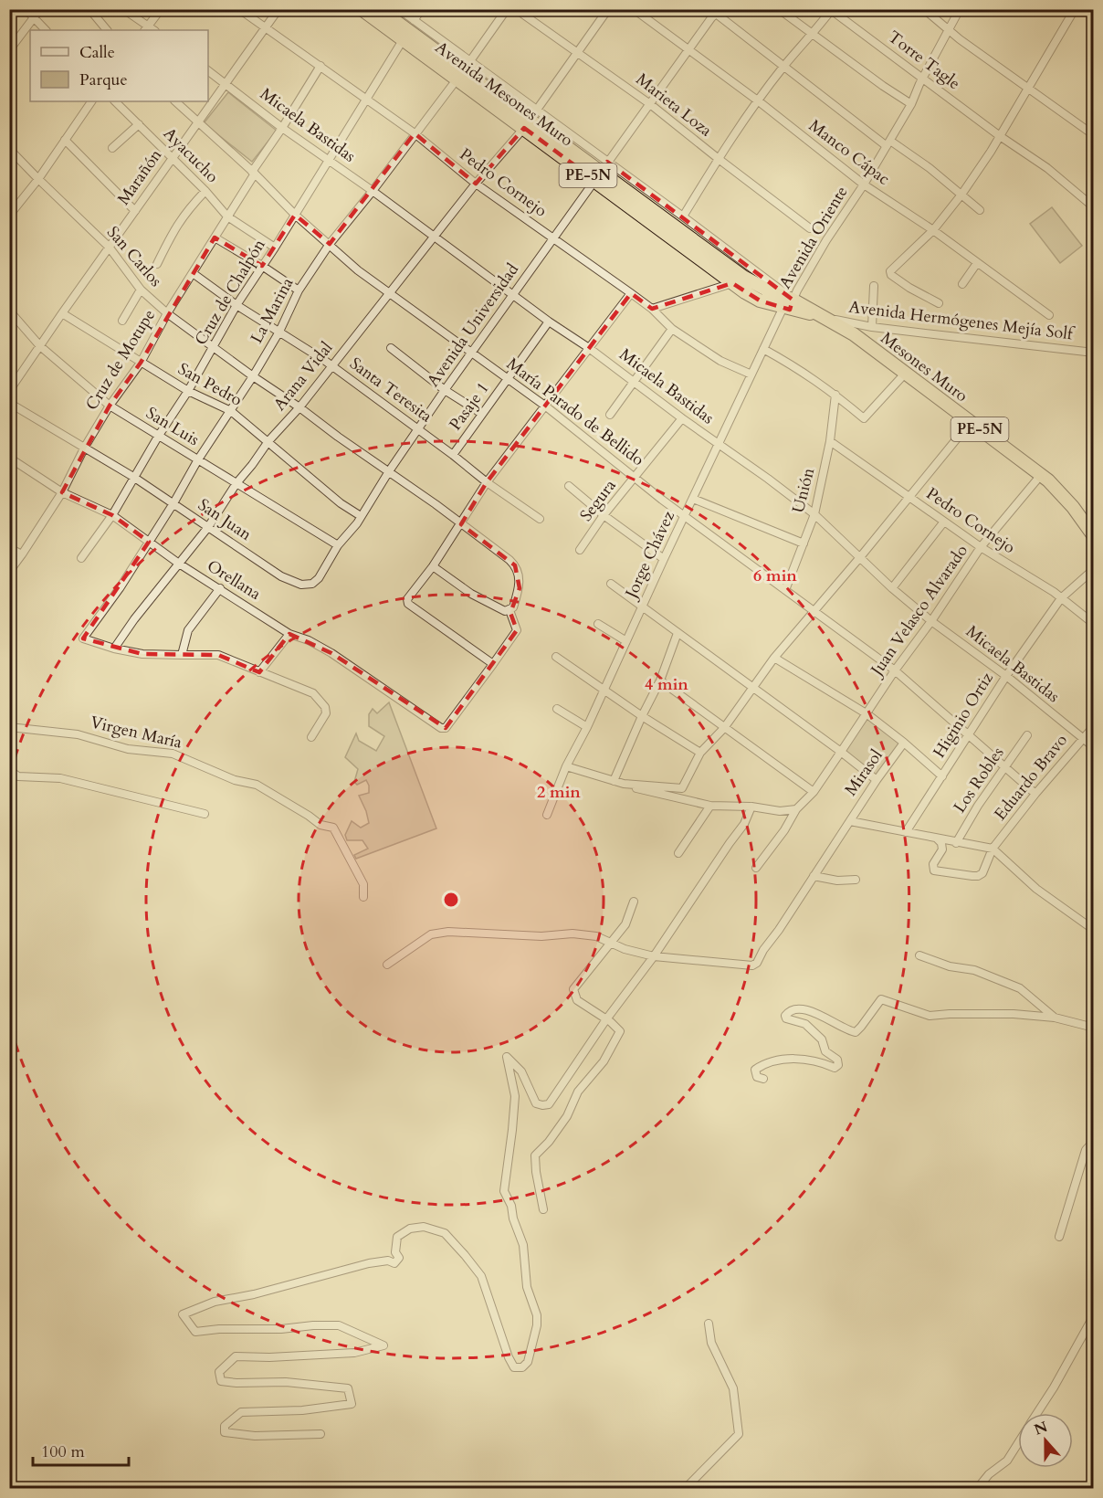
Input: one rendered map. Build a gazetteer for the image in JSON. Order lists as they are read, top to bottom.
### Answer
{
  "streets": {
    "highway": ["Avenida Mesones Muro", "PE-5N", "Mesones Muro"],
    "street": [
      "Torre Tagle",
      "Marieta Loza",
      "Micaela Bastidas",
      "Manco Cápac",
      "Ayacucho",
      "Marañón",
      "Pedro Cornejo",
      "Avenida Oriente",
      "San Carlos",
      "Cruz de Chalpón",
      "La Marina",
      "Avenida Hermógenes Mejía Solf",
      "Avenida Universidad",
      "Cruz de Motupe",
      "Arana Vidal",
      "San Pedro",
      "Santa Teresita",
      "Pasaje 1",
      "María Parado de Bellido",
      "San Luis",
      "Unión",
      "Segura",
      "San Juan",
      "Jorge Chávez",
      "Orellana",
      "Juan Velasco Alvarado",
      "Higinio Ortiz",
      "Virgen María",
      "Mirasol",
      "Eduardo Bravo",
      "Los Robles"
    ]
  },
  "crossings": [
    ["Torre Tagle", "Avenida Oriente"],
    ["Avenida Mesones Muro", "PE-5N"],
    ["Avenida Mesones Muro", "Avenida Oriente"],
    ["Avenida Mesones Muro", "Cruz de Chalpón"],
    ["Avenida Mesones Muro", "La Marina"],
    ["Avenida Mesones Muro", "Avenida Universidad"],
    ["Avenida Mesones Muro", "Arana Vidal"],
    ["Avenida Mesones Muro", "Jorge Chávez"],
    ["Marieta Loza", "Avenida Universidad"],
    ["Micaela Bastidas", "Marañón"],
    ["Micaela Bastidas", "Cruz de Chalpón"],
    ["Micaela Bastidas", "La Marina"],
    ["Micaela Bastidas", "Avenida Universidad"],
    ["Micaela Bastidas", "Cruz de Motupe"],
    ["Micaela Bastidas", "Arana Vidal"],
    ["Micaela Bastidas", "Pasaje 1"],
    ["Micaela Bastidas", "Unión"],
    ["Micaela Bastidas", "Segura"],
    ["Micaela Bastidas", "Jorge Chávez"],
    ["Micaela Bastidas", "Juan Velasco Alvarado"],
    ["Micaela Bastidas", "Higinio Ortiz"],
    ["Micaela Bastidas", "Eduardo Bravo"],
    ["Manco Cápac", "Avenida Oriente"],
    ["Manco Cápac", "Avenida Universidad"],
    ["Ayacucho", "Marañón"],
    ["Ayacucho", "Cruz de Chalpón"],
    ["Ayacucho", "Cruz de Motupe"],
    ["PE-5N", "Avenida Oriente"],
    ["PE-5N", "La Marina"],
    ["PE-5N", "Avenida Hermógenes Mejía Solf"],
    ["PE-5N", "Avenida Universidad"],
    ["PE-5N", "Mesones Muro"],
    ["PE-5N", "Jorge Chávez"],
    ["Marañón", "Pedro Cornejo"],
    ["Marañón", "San Carlos"],
    ["Marañón", "San Pedro"],
    ["Marañón", "María Parado de Bellido"],
    ["Marañón", "San Luis"],
    ["Pedro Cornejo", "Cruz de Chalpón"],
    ["Pedro Cornejo", "La Marina"],
    ["Pedro Cornejo", "Avenida Universidad"],
    ["Pedro Cornejo", "Cruz de Motupe"],
    ["Pedro Cornejo", "Arana Vidal"],
    ["Pedro Cornejo", "Unión"],
    ["Pedro Cornejo", "Jorge Chávez"],
    ["Pedro Cornejo", "Juan Velasco Alvarado"],
    ["Pedro Cornejo", "Higinio Ortiz"],
    ["Avenida Oriente", "Jorge Chávez"],
    ["San Carlos", "Cruz de Chalpón"],
    ["San Carlos", "La Marina"],
    ["San Carlos", "Avenida Universidad"],
    ["San Carlos", "Cruz de Motupe"],
    ["San Carlos", "Arana Vidal"],
    ["Cruz de Chalpón", "San Pedro"],
    ["Cruz de Chalpón", "Santa Teresita"],
    ["Cruz de Chalpón", "María Parado de Bellido"],
    ["Cruz de Chalpón", "San Luis"],
    ["Cruz de Chalpón", "San Juan"],
    ["Cruz de Chalpón", "Orellana"],
    ["La Marina", "Arana Vidal"],
    ["La Marina", "San Pedro"],
    ["La Marina", "Santa Teresita"],
    ["La Marina", "María Parado de Bellido"],
    ["La Marina", "San Luis"],
    ["La Marina", "San Juan"],
    ["La Marina", "Orellana"],
    ["Avenida Hermógenes Mejía Solf", "Mesones Muro"],
    ["Avenida Universidad", "San Pedro"],
    ["Avenida Universidad", "Santa Teresita"],
    ["Avenida Universidad", "María Parado de Bellido"],
    ["Avenida Universidad", "San Luis"],
    ["Avenida Universidad", "San Juan"],
    ["Cruz de Motupe", "San Pedro"],
    ["Cruz de Motupe", "Santa Teresita"],
    ["Cruz de Motupe", "María Parado de Bellido"],
    ["Cruz de Motupe", "San Luis"],
    ["Cruz de Motupe", "San Juan"],
    ["Cruz de Motupe", "Orellana"],
    ["Mesones Muro", "Juan Velasco Alvarado"],
    ["Arana Vidal", "San Pedro"],
    ["Arana Vidal", "Santa Teresita"],
    ["Arana Vidal", "María Parado de Bellido"],
    ["Arana Vidal", "San Luis"],
    ["Arana Vidal", "San Juan"],
    ["Arana Vidal", "Orellana"],
    ["Santa Teresita", "Pasaje 1"],
    ["Pasaje 1", "María Parado de Bellido"],
    ["María Parado de Bellido", "Unión"],
    ["María Parado de Bellido", "Segura"],
    ["María Parado de Bellido", "Jorge Chávez"],
    ["María Parado de Bellido", "Juan Velasco Alvarado"],
    ["María Parado de Bellido", "Higinio Ortiz"],
    ["María Parado de Bellido", "Eduardo Bravo"],
    ["María Parado de Bellido", "Los Robles"],
    ["San Luis", "San Juan"]
  ],
  "legend": ["Calle", "Parque"],
  "scale_bar": "100 m",
  "north": "top",
  "rings": ["6 min", "4 min", "2 min"]
}
